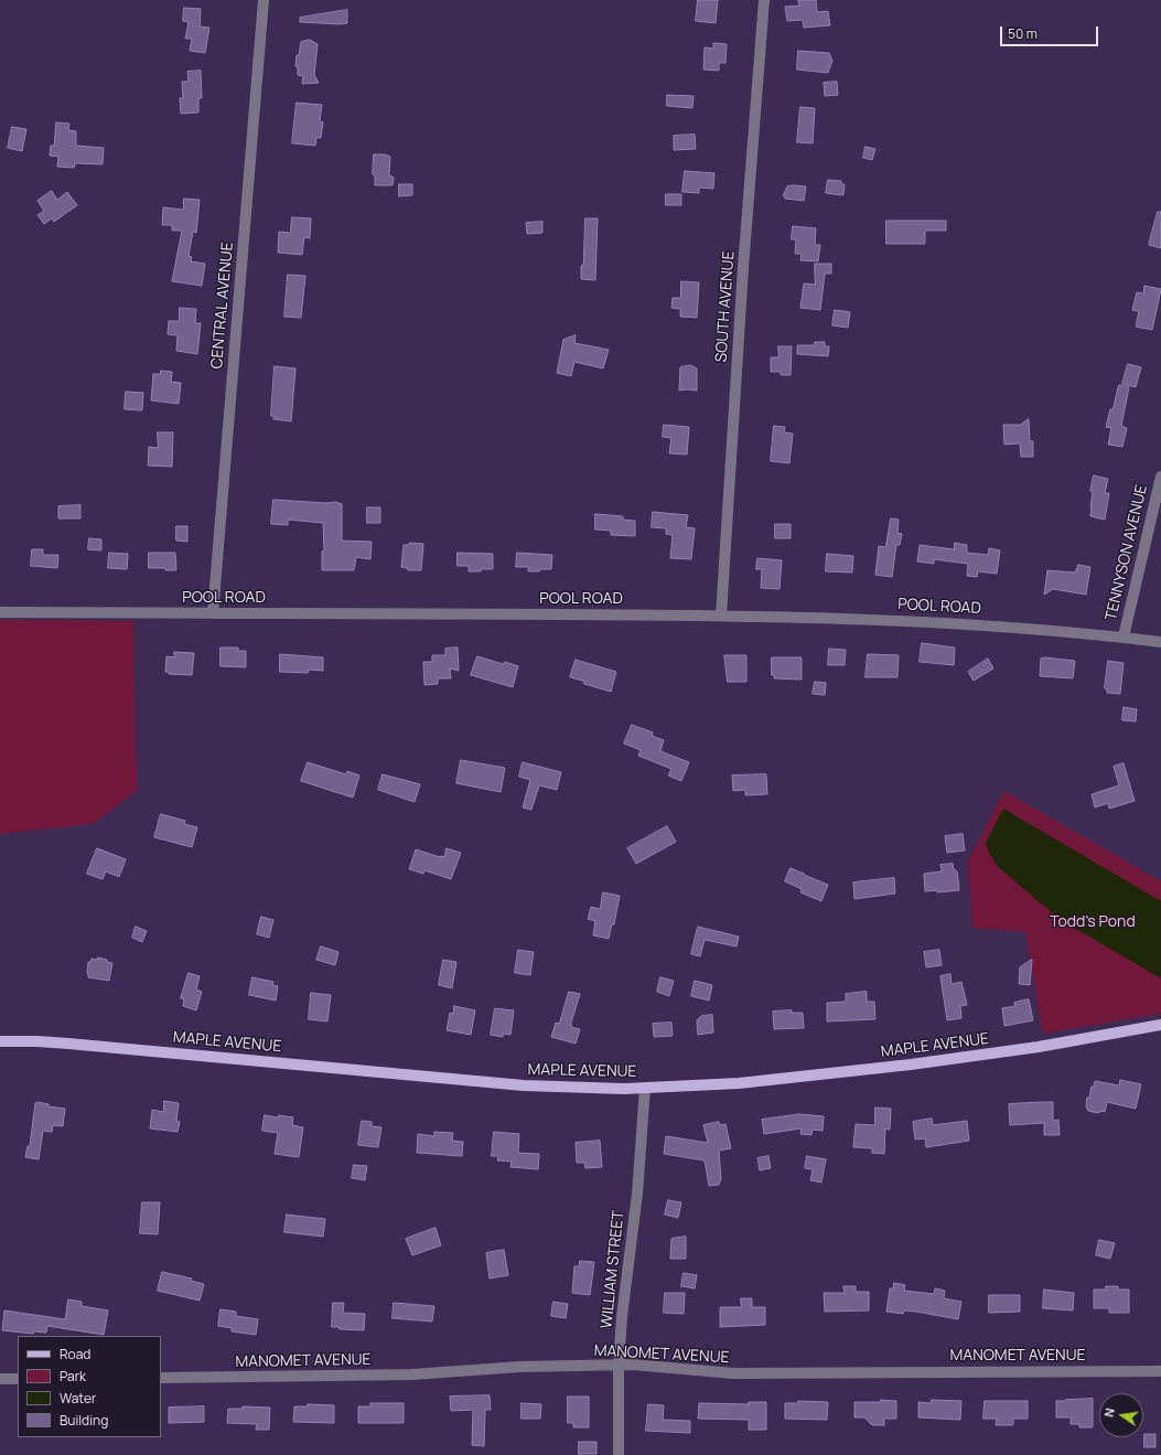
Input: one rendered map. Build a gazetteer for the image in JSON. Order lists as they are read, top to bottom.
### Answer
{
  "streets": {
    "main road": ["MAPLE AVENUE"],
    "street": [
      "CENTRAL AVENUE",
      "SOUTH AVENUE",
      "TENNYSON AVENUE",
      "POOL ROAD",
      "WILLIAM STREET",
      "MANOMET AVENUE"
    ]
  },
  "crossings": [
    ["CENTRAL AVENUE", "POOL ROAD"],
    ["SOUTH AVENUE", "POOL ROAD"],
    ["TENNYSON AVENUE", "POOL ROAD"],
    ["MAPLE AVENUE", "WILLIAM STREET"],
    ["WILLIAM STREET", "MANOMET AVENUE"]
  ],
  "parks": ["Todd's Pond"],
  "legend": [
    "Road",
    "Park",
    "Water",
    "Building"
  ],
  "scale_bar": "50 m",
  "north": "left"
}
